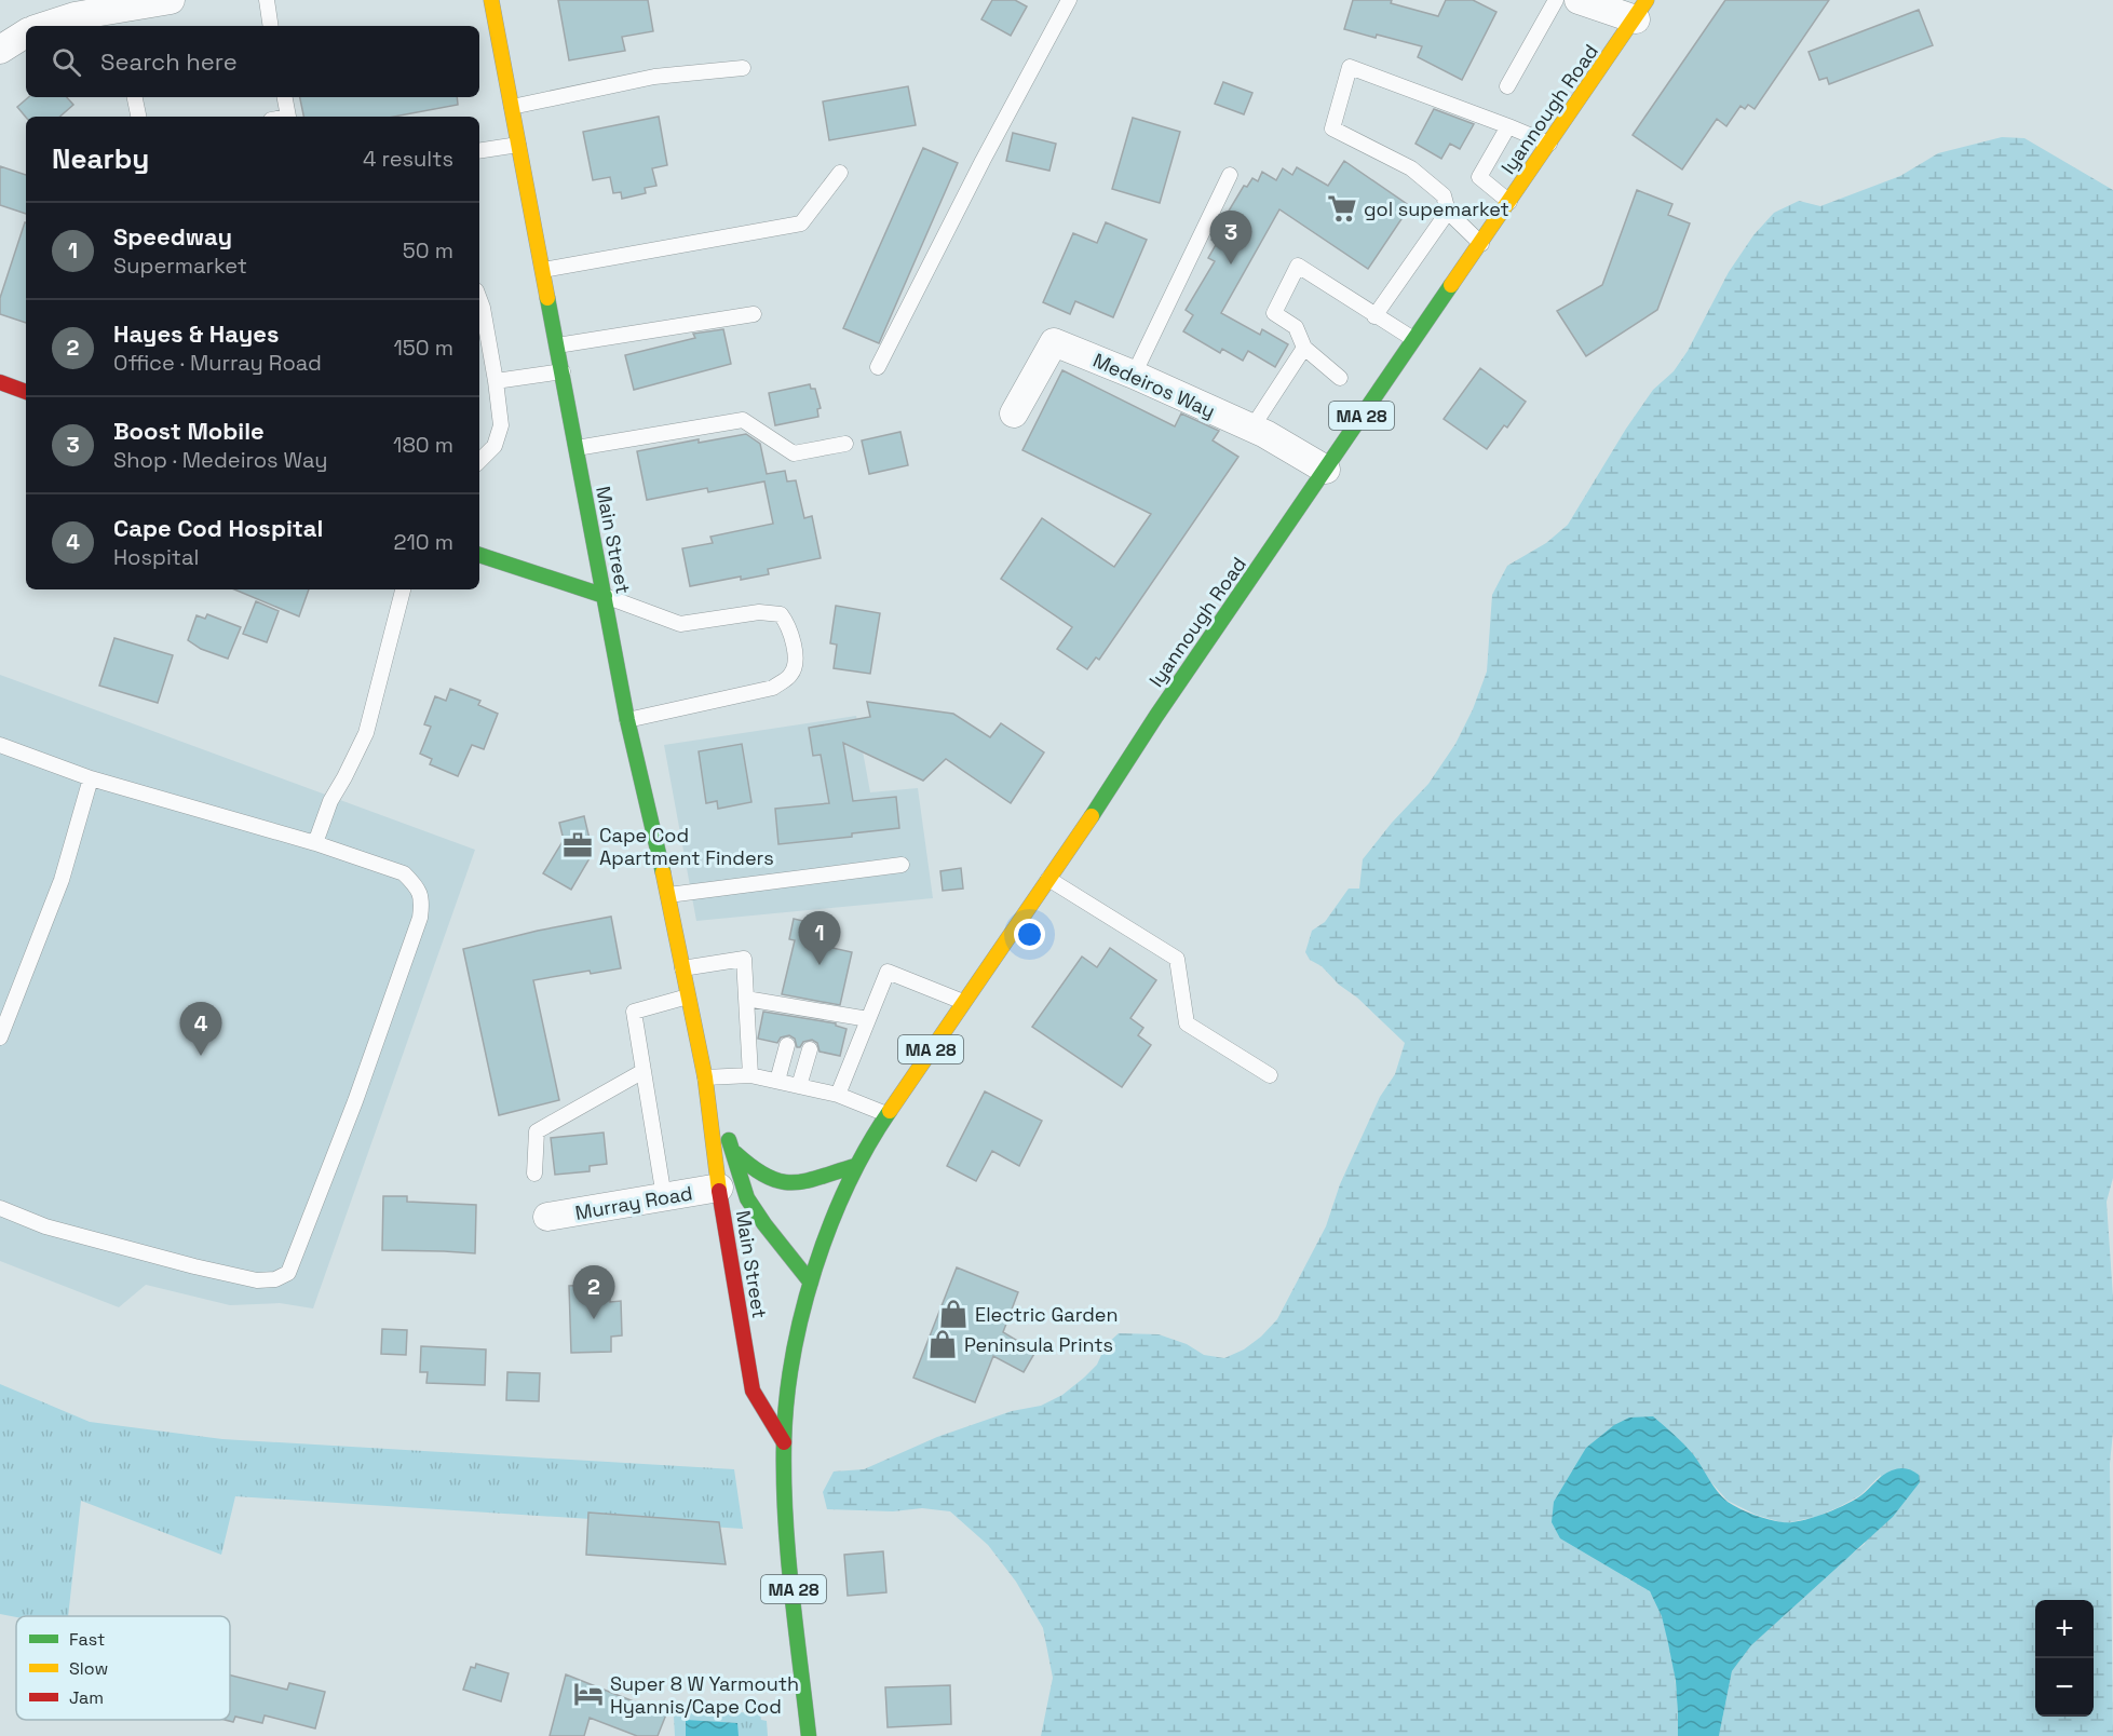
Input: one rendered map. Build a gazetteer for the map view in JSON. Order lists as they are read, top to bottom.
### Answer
{
  "streets": {
    "main road": ["Iyannough Road", "MA 28", "Main Street"],
    "street": ["Medeiros Way", "Murray Road"]
  },
  "crossings": [
    ["Iyannough Road", "Medeiros Way"],
    ["Iyannough Road", "MA 28"],
    ["Iyannough Road", "Main Street"],
    ["MA 28", "Main Street"],
    ["Main Street", "Murray Road"]
  ],
  "places": {
    "supermarket": ["gol supemarket"],
    "office": ["Cape Cod Apartment Finders"],
    "shop": ["Electric Garden", "Peninsula Prints"],
    "hotel": ["Super 8 W Yarmouth Hyannis/Cape Cod"]
  },
  "legend": ["Fast", "Slow", "Jam"],
  "page": {
    "search": "Search here",
    "heading": ["Nearby", "4 results"],
    "list": [
      {
        "mark": "1",
        "name": "Speedway",
        "note": "Supermarket",
        "value": "50 m"
      },
      {
        "mark": "2",
        "name": "Hayes & Hayes",
        "note": "Office · Murray Road",
        "value": "150 m"
      },
      {
        "mark": "3",
        "name": "Boost Mobile",
        "note": "Shop · Medeiros Way",
        "value": "180 m"
      },
      {
        "mark": "4",
        "name": "Cape Cod Hospital",
        "note": "Hospital",
        "value": "210 m"
      }
    ],
    "pins": [
      "3",
      "1",
      "4",
      "2"
    ],
    "map_buttons": ["+", "−"]
  }
}
